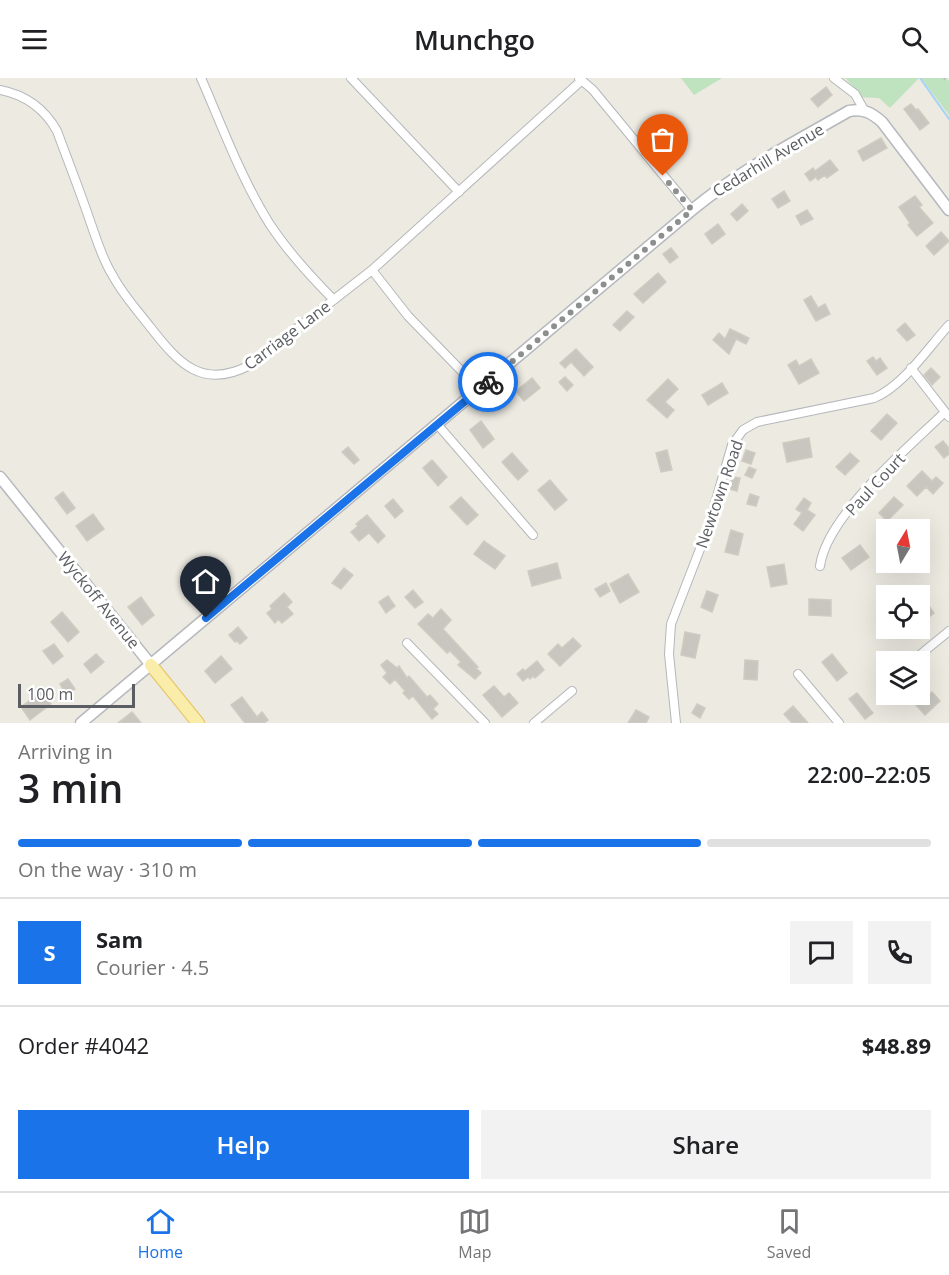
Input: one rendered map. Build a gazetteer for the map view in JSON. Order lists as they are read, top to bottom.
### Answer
{
  "streets": {
    "main road": ["Wyckoff Avenue"],
    "street": [
      "Cedarhill Avenue",
      "Carriage Lane",
      "Paul Court",
      "Newtown Road"
    ]
  },
  "crossings": [
    ["Cedarhill Avenue", "Wyckoff Avenue"]
  ],
  "scale_bar": "100 m",
  "north": "top",
  "page": {
    "header": "Munchgo",
    "scale": "100 m",
    "heading": ["3 min", "Arriving in", "22:00–22:05"],
    "panel": [
      "Sam",
      "Courier · 4.5",
      "Order #4042",
      "$48.89"
    ],
    "bar": "On the way · 310 m",
    "round": "S",
    "buttons": ["Help", "Share"],
    "tabs": ["Home", "Map", "Saved"]
  }
}
